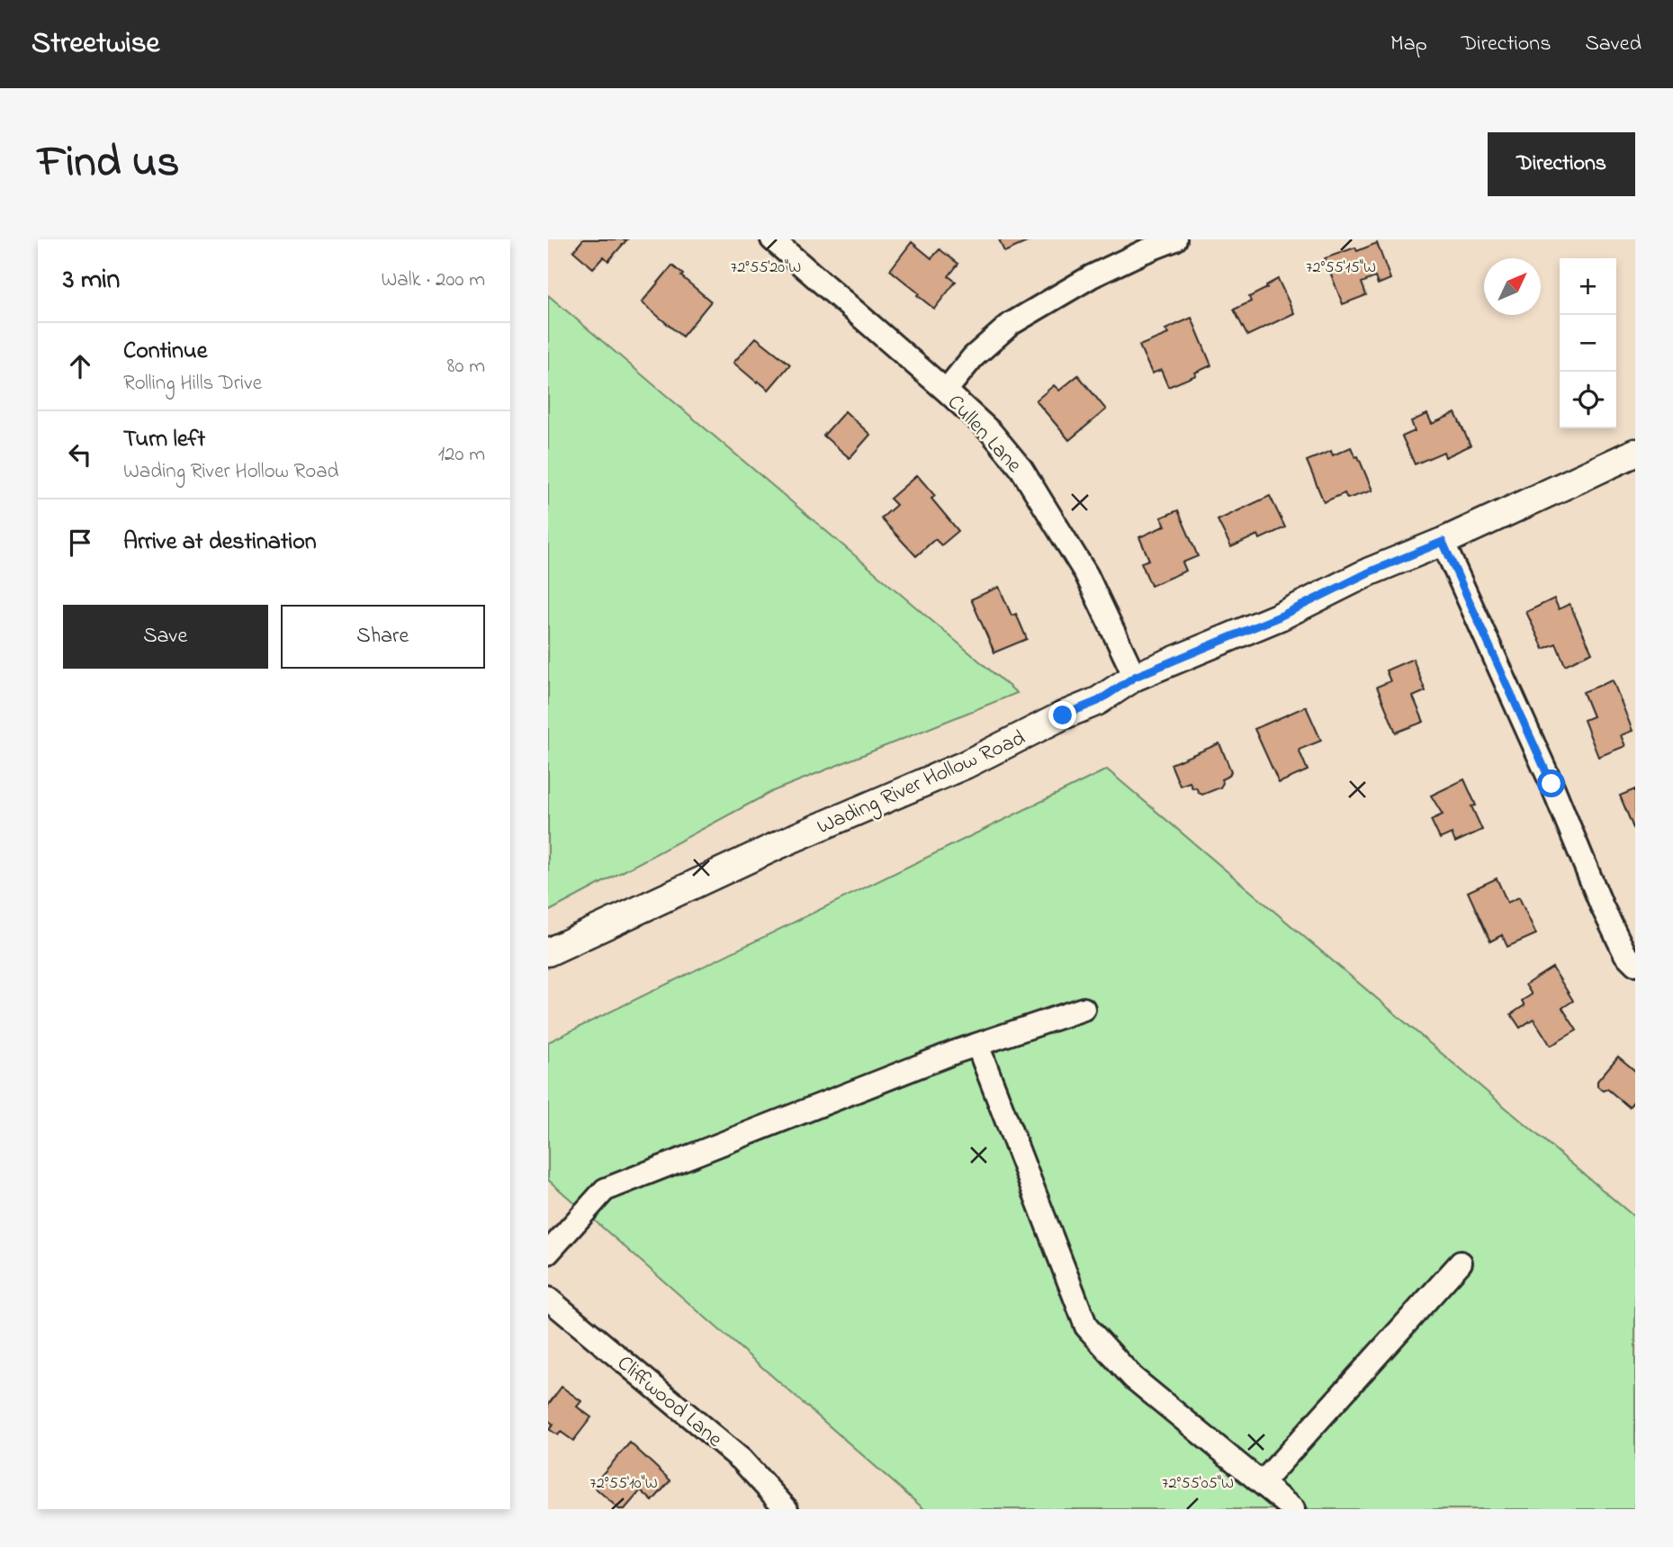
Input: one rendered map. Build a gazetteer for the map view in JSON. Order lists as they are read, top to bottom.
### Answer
{
  "streets": {
    "street": ["Cullen Lane", "Wading River Hollow Road", "Cliffwood Lane"]
  },
  "crossings": [
    ["Cullen Lane", "Wading River Hollow Road"]
  ],
  "north": "top right",
  "page": {
    "header": "Streetwise",
    "nav": ["Map", "Directions", "Saved"],
    "title": "Find us",
    "buttons": [
      "Directions",
      ["Save", "Share"]
    ],
    "heading": ["3 min", "Walk · 200 m"],
    "map_buttons": ["+", "−"],
    "list": [
      ["Continue", "Rolling Hills Drive", "80 m"],
      ["Turn left", "Wading River Hollow Road", "120 m"],
      "Arrive at destination"
    ]
  },
  "coordinates": [
    "72°55'20\"W",
    "72°55'15\"W",
    "72°55'10\"W",
    "72°55'05\"W"
  ]
}
